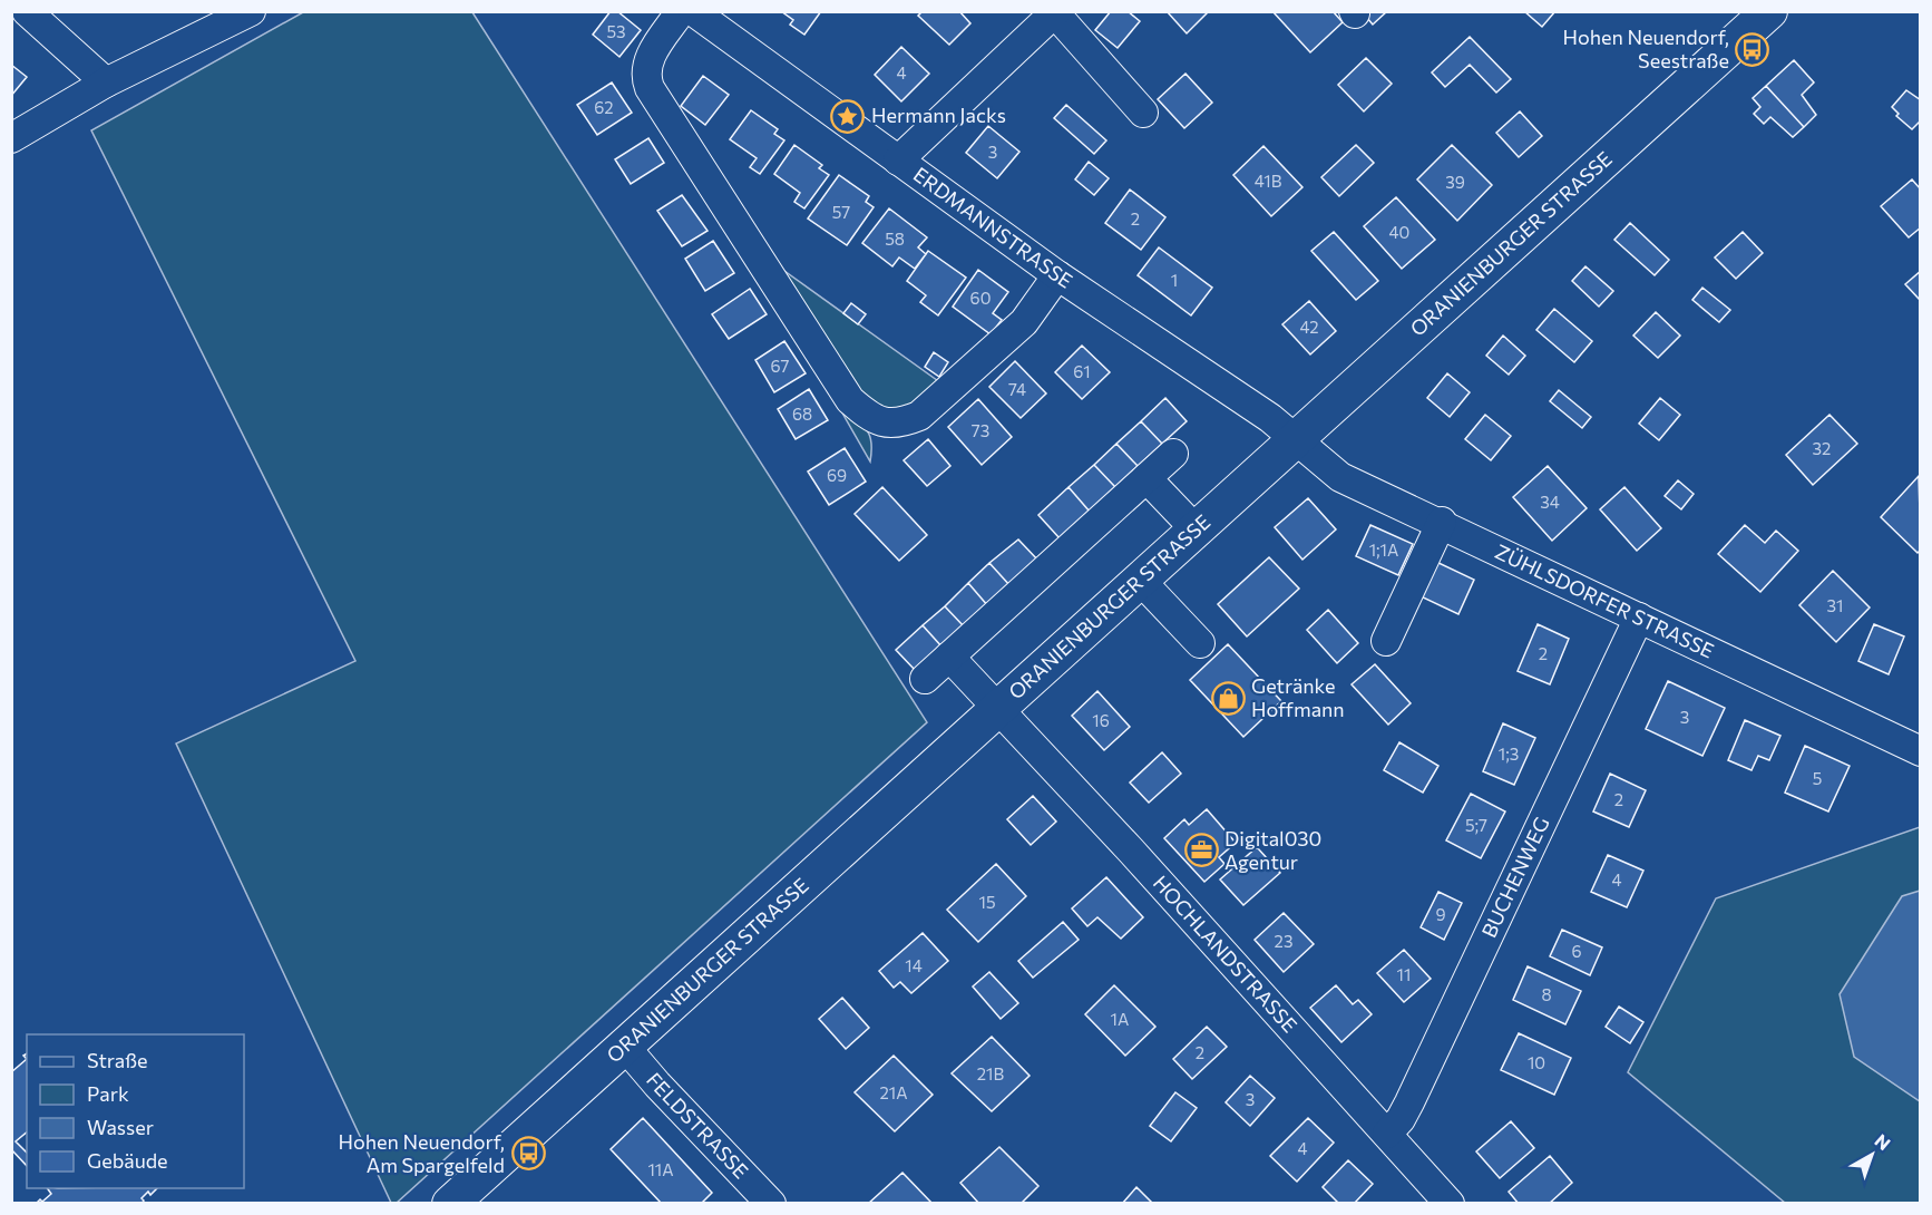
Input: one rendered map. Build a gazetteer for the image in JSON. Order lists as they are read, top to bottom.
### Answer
{
  "streets": {
    "main road": ["ORANIENBURGER STRASSE"],
    "street": [
      "ERDMANNSTRASSE",
      "ZÜHLSDORFER STRASSE",
      "BUCHENWEG",
      "HOCHLANDSTRASSE",
      "FELDSTRASSE"
    ]
  },
  "crossings": [
    ["ERDMANNSTRASSE", "ORANIENBURGER STRASSE"],
    ["ERDMANNSTRASSE", "ZÜHLSDORFER STRASSE"],
    ["ORANIENBURGER STRASSE", "ZÜHLSDORFER STRASSE"],
    ["ORANIENBURGER STRASSE", "HOCHLANDSTRASSE"],
    ["ORANIENBURGER STRASSE", "FELDSTRASSE"],
    ["ZÜHLSDORFER STRASSE", "BUCHENWEG"],
    ["BUCHENWEG", "HOCHLANDSTRASSE"]
  ],
  "places": {
    "bus stop": ["Hohen Neuendorf, Seestraße", "Hohen Neuendorf, Am Spargelfeld"],
    "place": ["Hermann Jacks"],
    "shop": ["Getränke Hoffmann"],
    "office": ["Digital030 Agentur"]
  },
  "house_numbers": [
    "53",
    "4",
    "62",
    "3",
    "41B",
    "39",
    "57",
    "2",
    "40",
    "58",
    "1",
    "60",
    "42",
    "67",
    "61",
    "74",
    "68",
    "73",
    "32",
    "69",
    "34",
    "1;1A",
    "31",
    "2",
    "3",
    "16",
    "1;3",
    "5",
    "2",
    "5;7",
    "4",
    "15",
    "9",
    "23",
    "6",
    "14",
    "11",
    "8",
    "1A",
    "2",
    "10",
    "21B",
    "21A",
    "3",
    "4",
    "11A"
  ],
  "legend": [
    "Straße",
    "Park",
    "Wasser",
    "Gebäude"
  ],
  "north": "top right"
}
